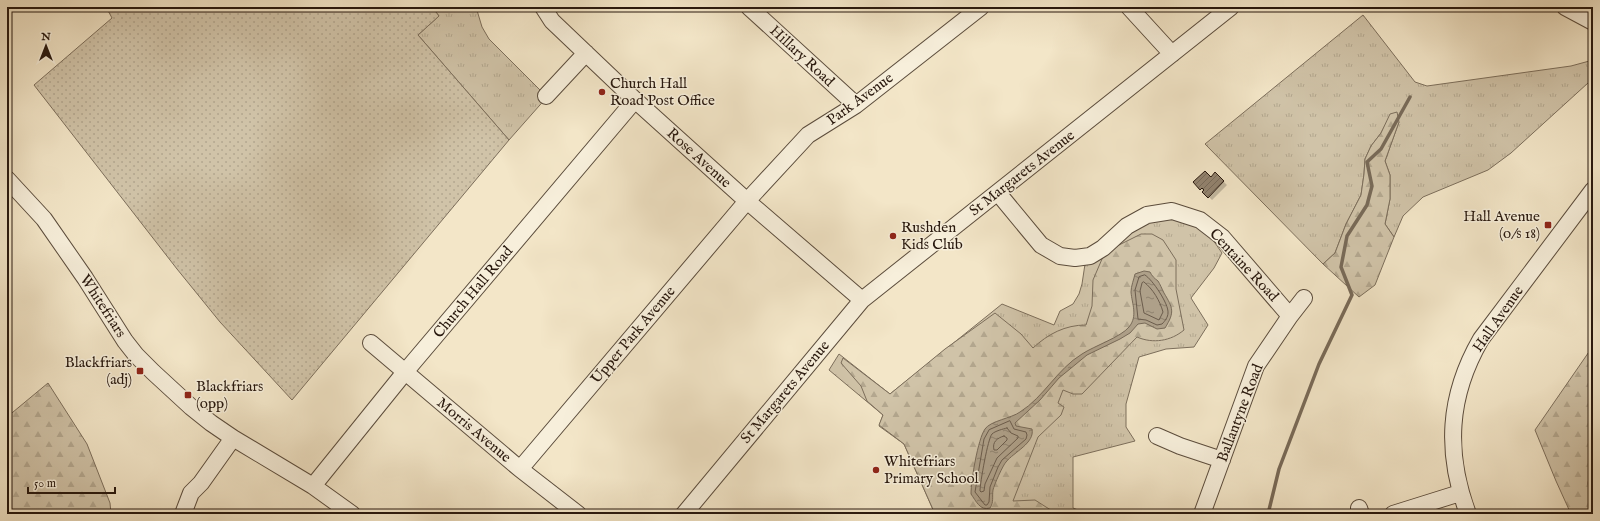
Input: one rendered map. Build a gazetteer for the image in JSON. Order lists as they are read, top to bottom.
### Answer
{
  "streets": {
    "street": [
      "Hillary Road",
      "Park Avenue",
      "Rose Avenue",
      "St Margarets Avenue",
      "Centaine Road",
      "Church Hall Road",
      "Whitefriars",
      "Hall Avenue",
      "Upper Park Avenue",
      "Ballantyne Road",
      "Morris Avenue"
    ]
  },
  "crossings": [
    ["Hillary Road", "Park Avenue"],
    ["Park Avenue", "Rose Avenue"],
    ["Park Avenue", "Upper Park Avenue"],
    ["Rose Avenue", "St Margarets Avenue"],
    ["Rose Avenue", "Church Hall Road"],
    ["Rose Avenue", "Upper Park Avenue"],
    ["St Margarets Avenue", "Centaine Road"],
    ["Centaine Road", "Ballantyne Road"],
    ["Church Hall Road", "Whitefriars"],
    ["Church Hall Road", "Morris Avenue"],
    ["Upper Park Avenue", "Morris Avenue"]
  ],
  "places": {
    "other": ["Church Hall Road Post Office", "Rushden Kids Club", "Whitefriars Primary School"],
    "transit": ["Hall Avenue (o/s 18)", "Blackfriars (adj)", "Blackfriars (opp)"]
  },
  "scale_bar": "50 m",
  "north": "top"
}
